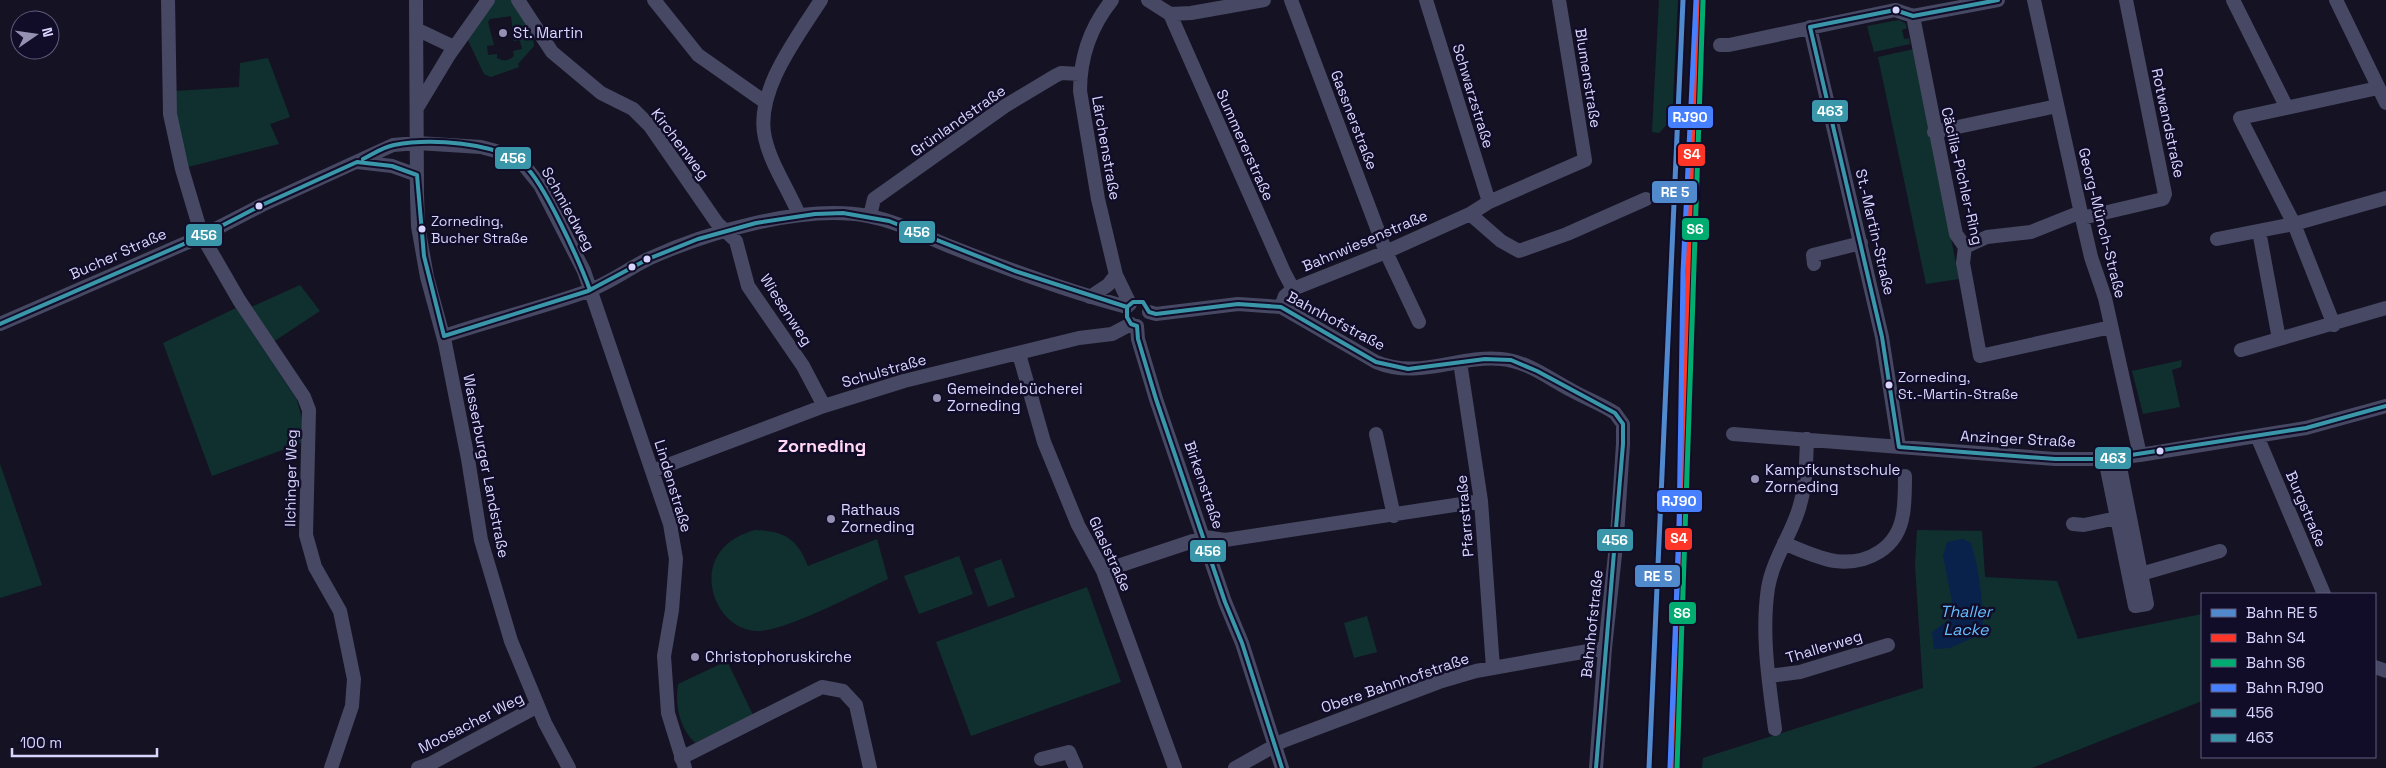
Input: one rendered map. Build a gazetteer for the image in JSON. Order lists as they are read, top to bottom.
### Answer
{
  "streets": {
    "street": [
      "Blumenstraße",
      "Schwarzstraße",
      "Gassnerstraße",
      "Grünlandstraße",
      "Rotwandstraße",
      "Kirchenweg",
      "Summererstraße",
      "Lärchenstraße",
      "Cäcilia-Pichler-Ring",
      "Schmiedweg",
      "Georg-Münch-Straße",
      "St.-Martin-Straße",
      "Bahnwiesenstraße",
      "Bucher Straße",
      "Wiesenweg",
      "Bahnhofstraße",
      "Schulstraße",
      "Anzinger Straße",
      "Wasserburger Landstraße",
      "Ilchinger Weg",
      "Birkenstraße",
      "Lindenstraße",
      "Burgstraße",
      "Pfarrstraße",
      "Glaslstraße",
      "Thallerweg",
      "Obere Bahnhofstraße",
      "Moosacher Weg"
    ]
  },
  "crossings": [
    ["Blumenstraße", "Bahnwiesenstraße"],
    ["Schwarzstraße", "Bahnwiesenstraße"],
    ["Gassnerstraße", "Bahnwiesenstraße"],
    ["Grünlandstraße", "Lärchenstraße"],
    ["Rotwandstraße", "Cäcilia-Pichler-Ring"],
    ["Rotwandstraße", "Georg-Münch-Straße"],
    ["Kirchenweg", "Wiesenweg"],
    ["Summererstraße", "Bahnwiesenstraße"],
    ["Lärchenstraße", "Bahnhofstraße"],
    ["Lärchenstraße", "Schulstraße"],
    ["Lärchenstraße", "Birkenstraße"],
    ["Cäcilia-Pichler-Ring", "Georg-Münch-Straße"],
    ["Schmiedweg", "Bucher Straße"],
    ["Schmiedweg", "Wasserburger Landstraße"],
    ["Schmiedweg", "Lindenstraße"],
    ["Georg-Münch-Straße", "Anzinger Straße"],
    ["St.-Martin-Straße", "Anzinger Straße"],
    ["Bahnwiesenstraße", "Bahnhofstraße"],
    ["Bucher Straße", "Wasserburger Landstraße"],
    ["Bucher Straße", "Ilchinger Weg"],
    ["Wiesenweg", "Schulstraße"],
    ["Bahnhofstraße", "Schulstraße"],
    ["Bahnhofstraße", "Birkenstraße"],
    ["Bahnhofstraße", "Pfarrstraße"],
    ["Bahnhofstraße", "Obere Bahnhofstraße"],
    ["Schulstraße", "Birkenstraße"],
    ["Schulstraße", "Lindenstraße"],
    ["Schulstraße", "Glaslstraße"],
    ["Anzinger Straße", "Burgstraße"],
    ["Wasserburger Landstraße", "Moosacher Weg"],
    ["Birkenstraße", "Obere Bahnhofstraße"],
    ["Pfarrstraße", "Obere Bahnhofstraße"]
  ],
  "districts": ["Zorneding"],
  "water": ["Thaller Lacke"],
  "places": [
    "St. Martin",
    "Zorneding, Bucher Straße",
    "Zorneding, St.-Martin-Straße",
    "Gemeindebücherei Zorneding",
    "Kampfkunstschule Zorneding",
    "Rathaus Zorneding",
    "Christophoruskirche"
  ],
  "lines": [
    "rail line S4",
    "rail line S6",
    "rail line RJ90",
    "transit line 463",
    "transit line 456"
  ],
  "legend": [
    "Bahn RE 5",
    "Bahn S4",
    "Bahn S6",
    "Bahn RJ90",
    "456",
    "463"
  ],
  "scale_bar": "100 m",
  "north": "right"
}
